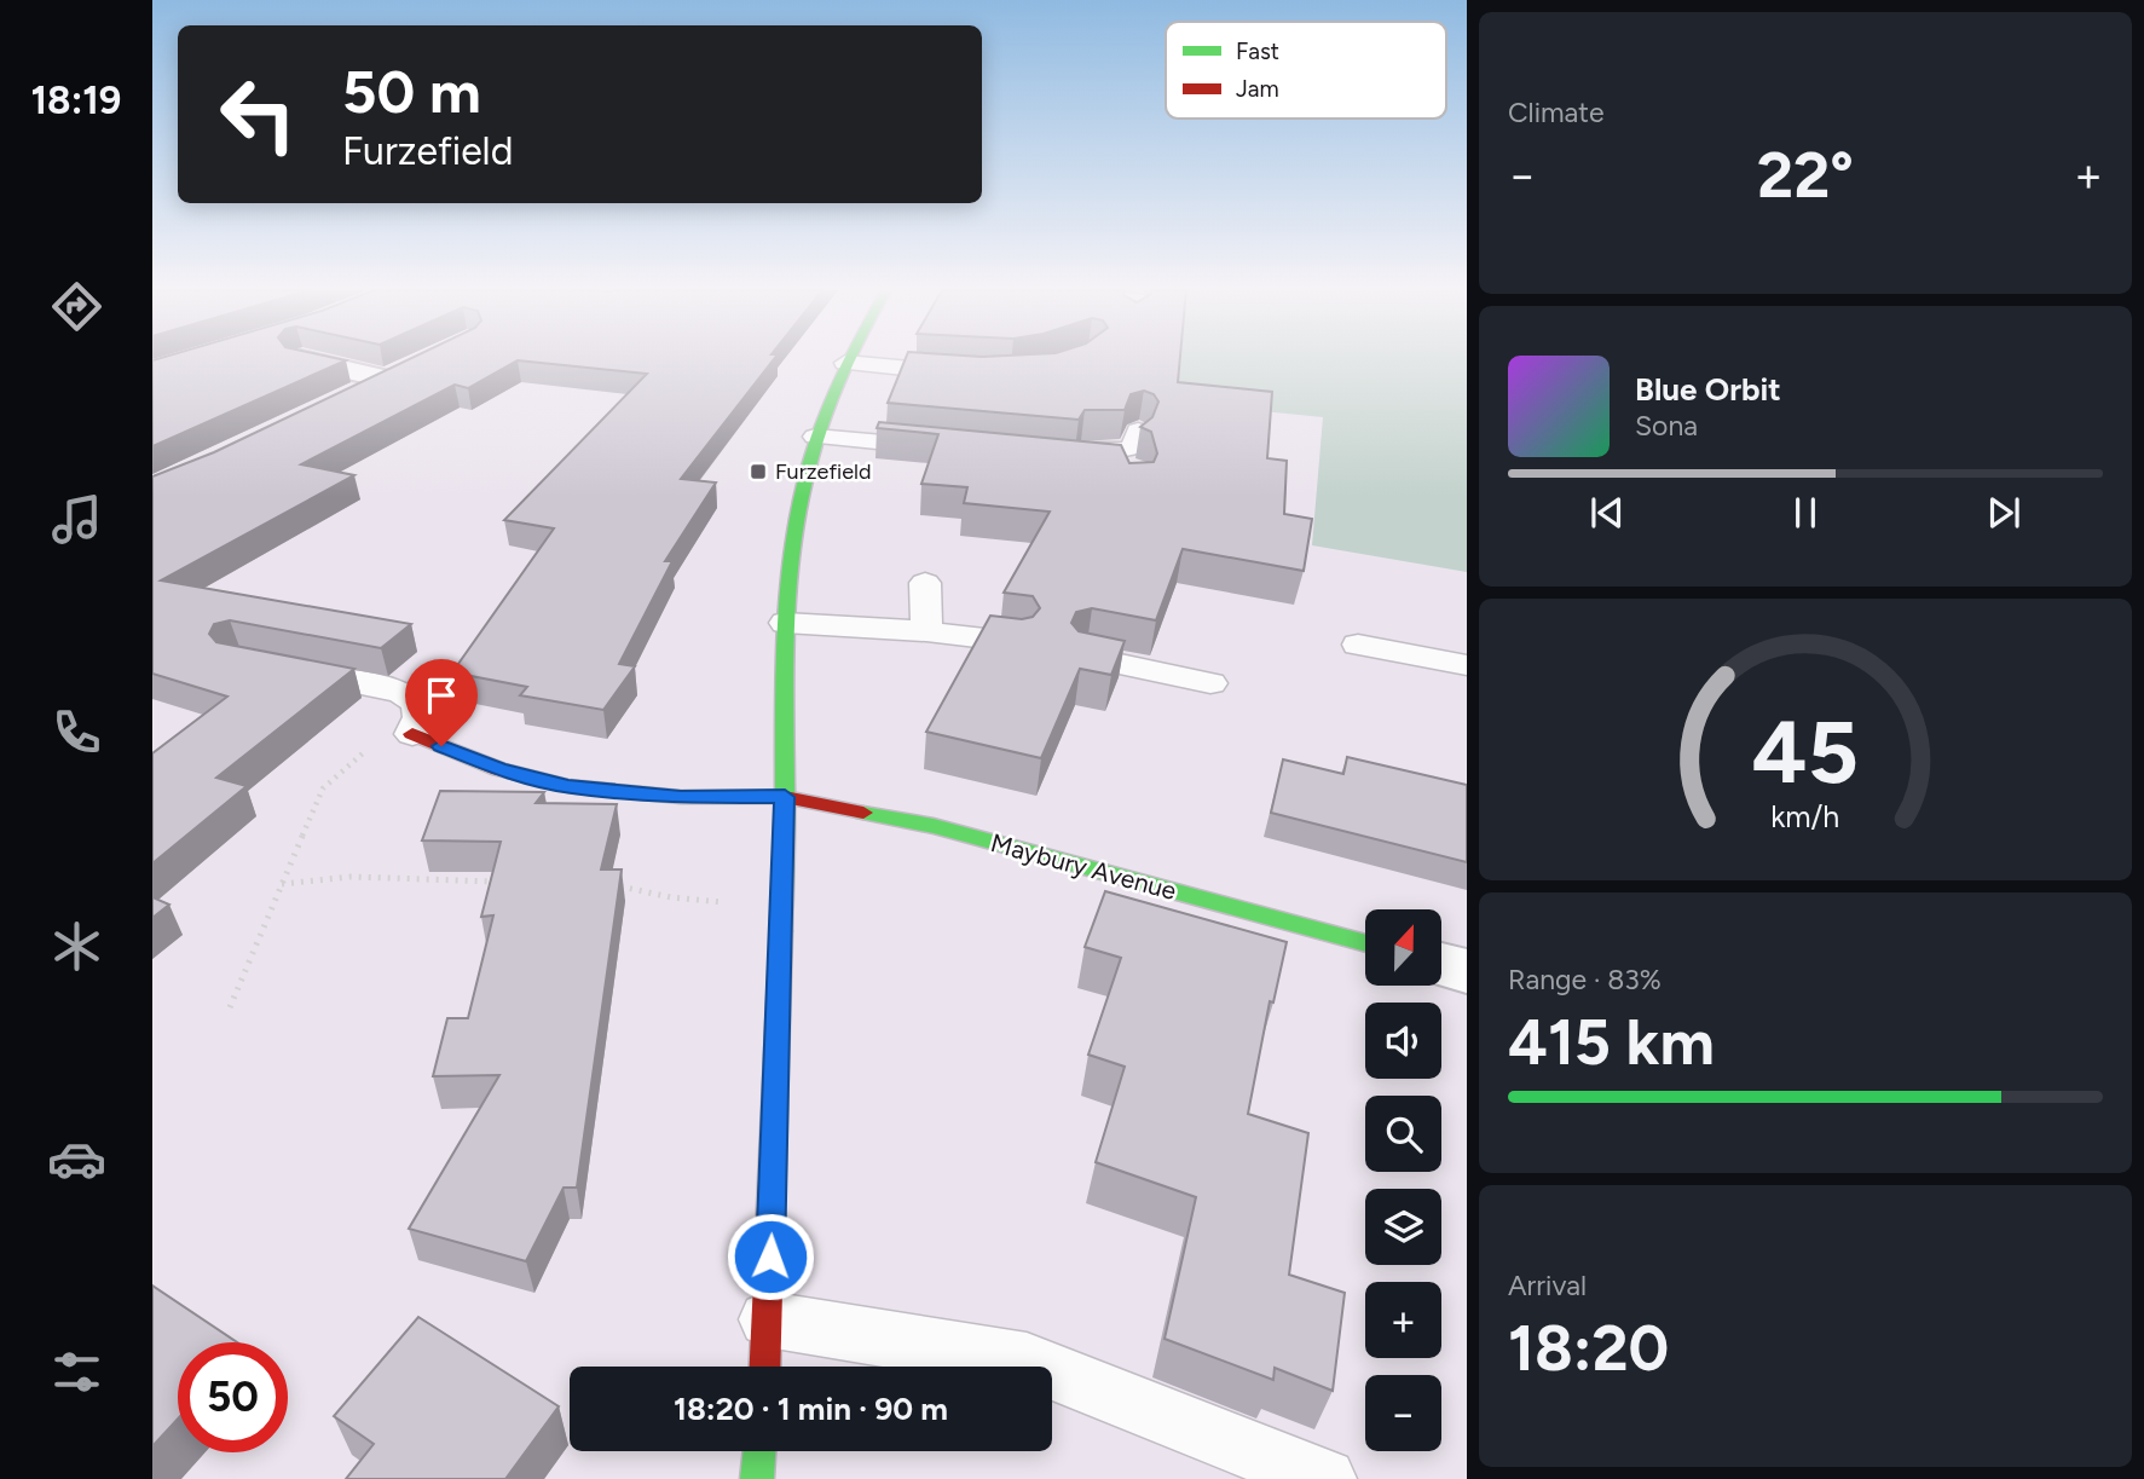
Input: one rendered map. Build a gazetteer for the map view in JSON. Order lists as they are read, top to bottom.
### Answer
{
  "streets": {
    "main road": ["Maybury Avenue"]
  },
  "places": {
    "transit": ["Furzefield"]
  },
  "legend": ["Fast", "Jam"],
  "north": "top",
  "page": {
    "tabs": "18:19",
    "tile": [
      "Climate",
      ["Range · 83%", "415 km"],
      ["Arrival", "18:20"]
    ],
    "turn": ["50 m", "Furzefield"],
    "heat": ["−", "22°", "+"],
    "song": ["Blue Orbit", "Sona"],
    "map_buttons": ["+", "−"],
    "limit": "50",
    "trip": "18:20 · 1 min · 90 m",
    "gauge": ["45", "km/h"]
  }
}
